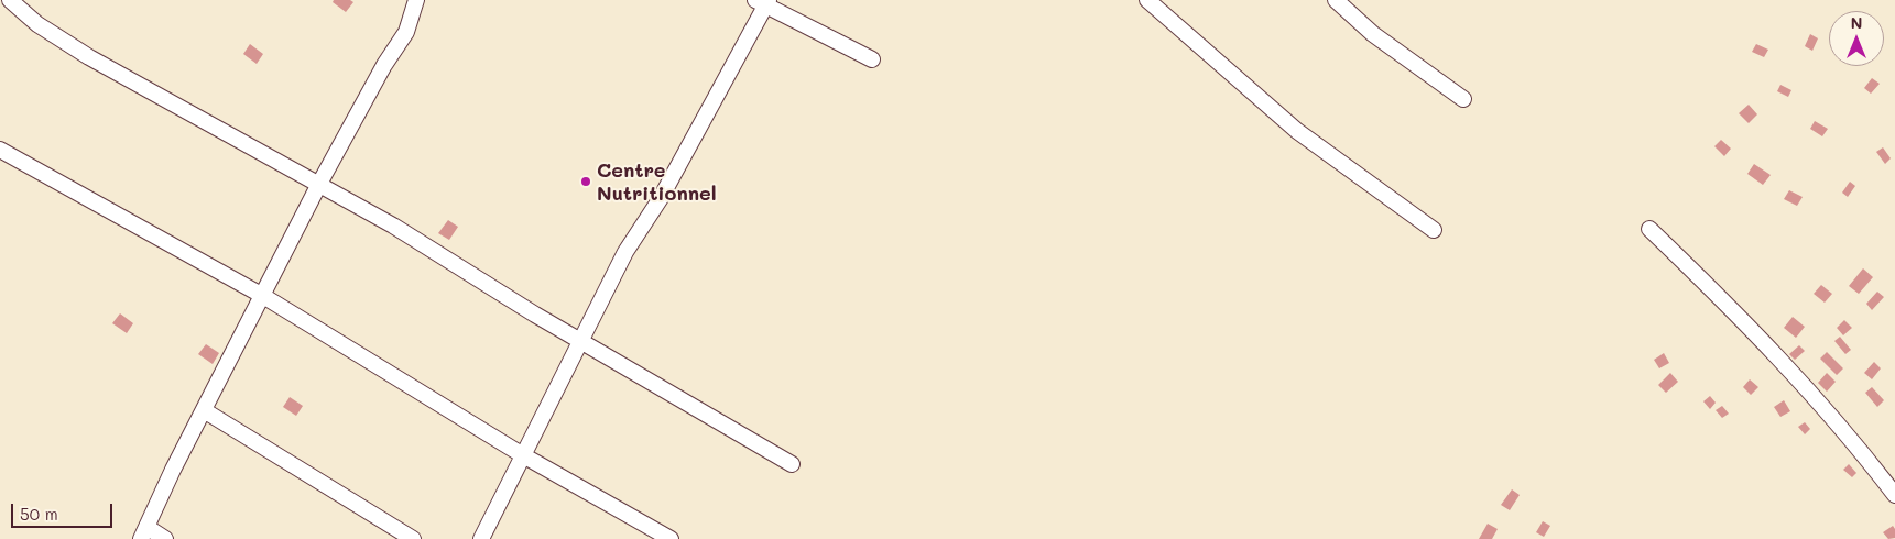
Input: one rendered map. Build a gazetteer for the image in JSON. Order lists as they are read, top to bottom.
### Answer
{
  "places": ["Centre Nutritionnel"],
  "scale_bar": "50 m",
  "north": "top"
}
